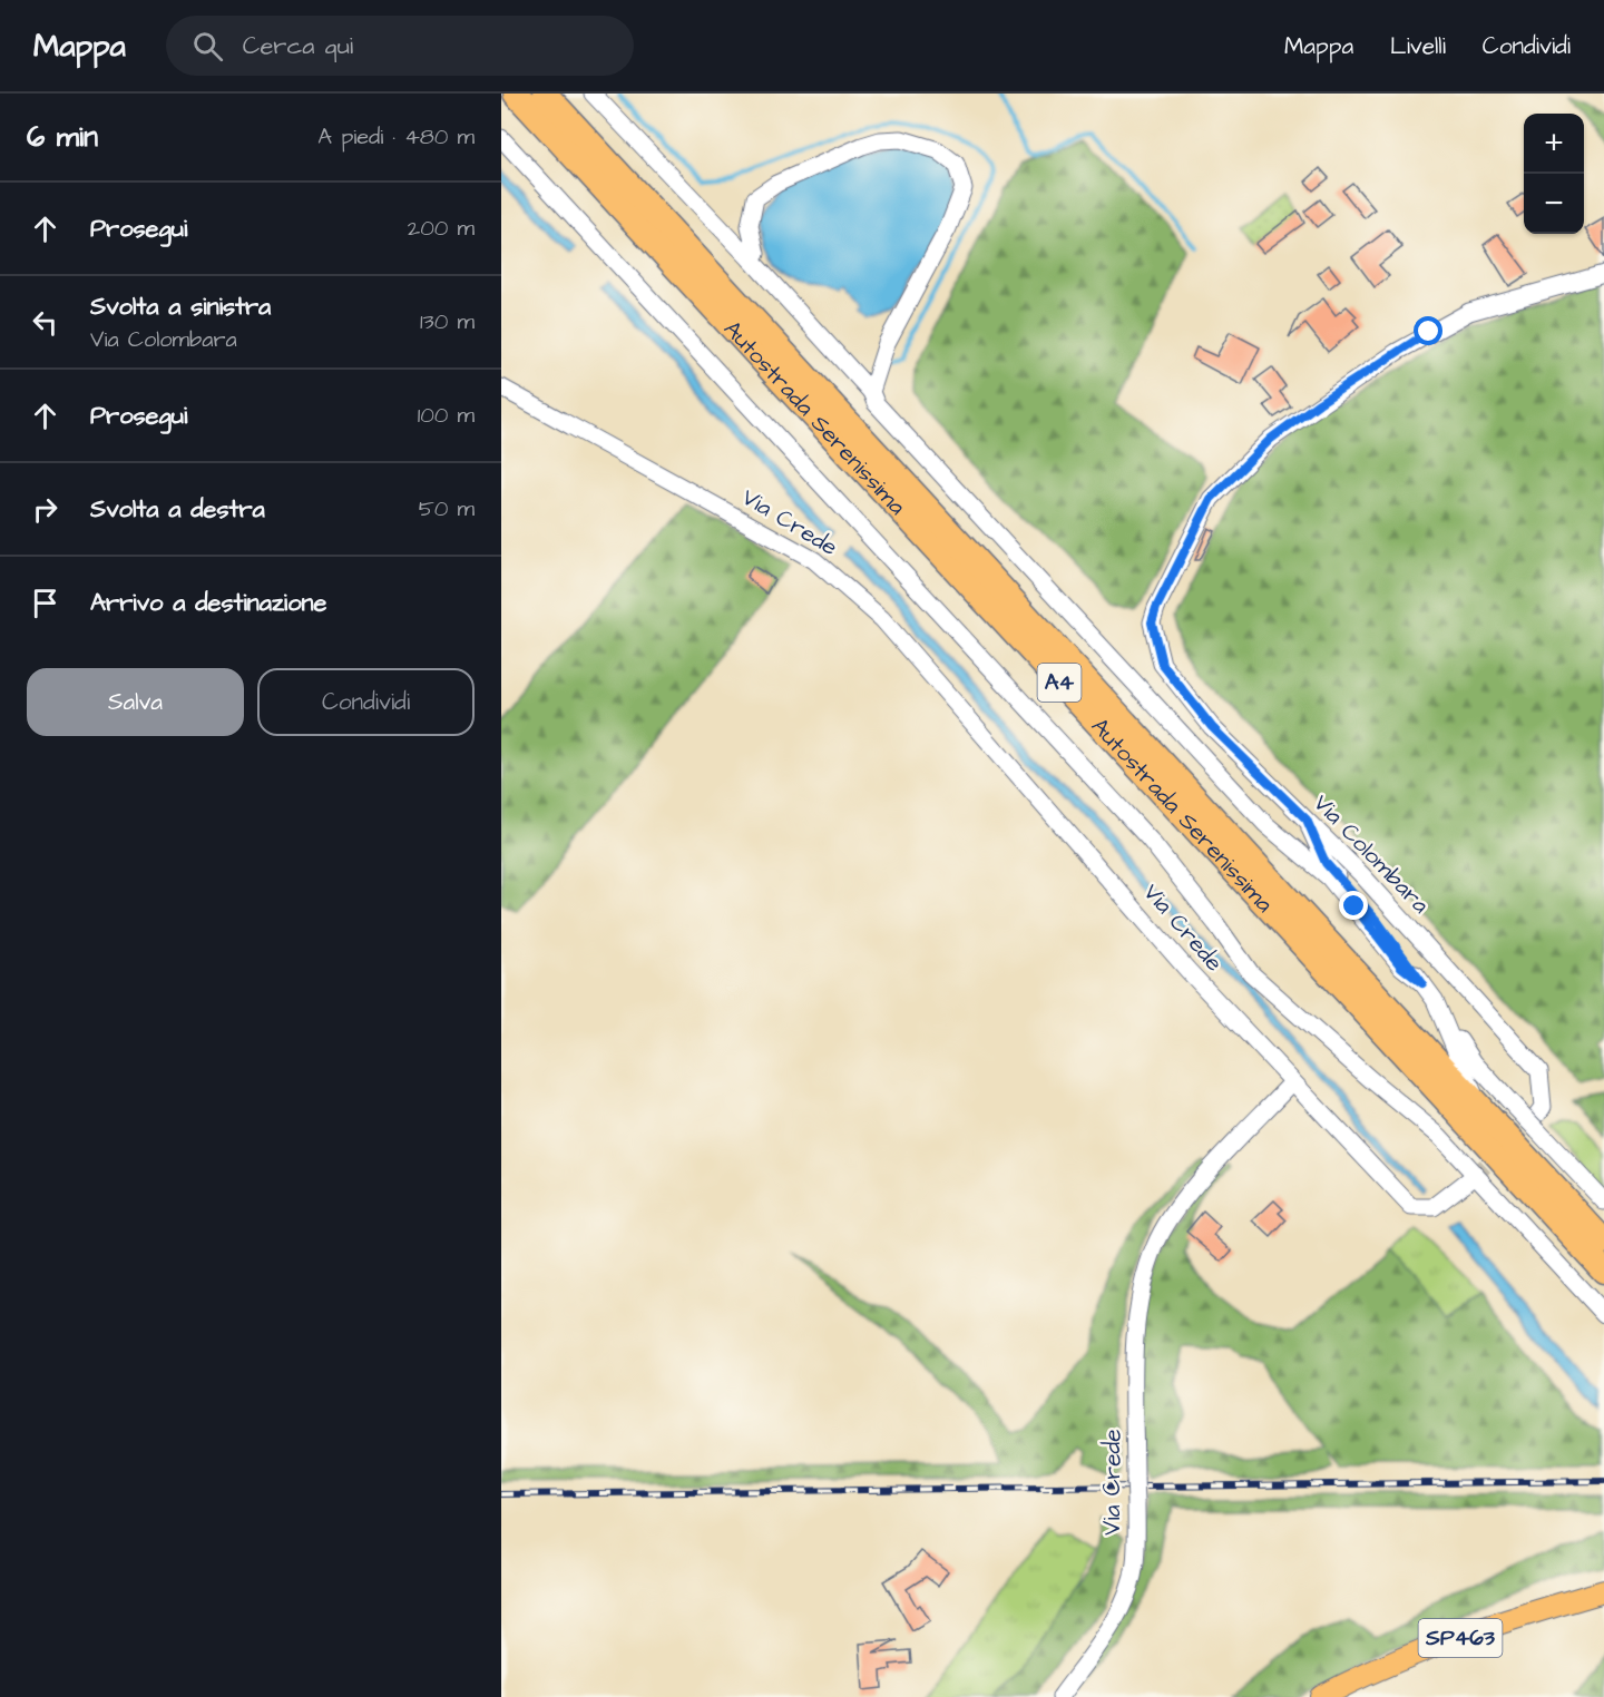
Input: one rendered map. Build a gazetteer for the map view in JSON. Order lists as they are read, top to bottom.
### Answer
{
  "streets": {
    "highway": ["Autostrada Serenissima", "A4"],
    "main road": ["SP463"],
    "street": ["Via Crede", "Via Colombara"]
  },
  "page": {
    "header": "Mappa",
    "search": "Cerca qui",
    "nav": ["Mappa", "Livelli", "Condividi"],
    "heading": ["6 min", "A piedi · 480 m"],
    "map_buttons": ["+", "−"],
    "list": [
      ["Prosegui", "200 m"],
      ["Svolta a sinistra", "Via Colombara", "130 m"],
      ["Prosegui", "100 m"],
      ["Svolta a destra", "50 m"],
      "Arrivo a destinazione"
    ],
    "buttons": ["Salva", "Condividi"]
  }
}
